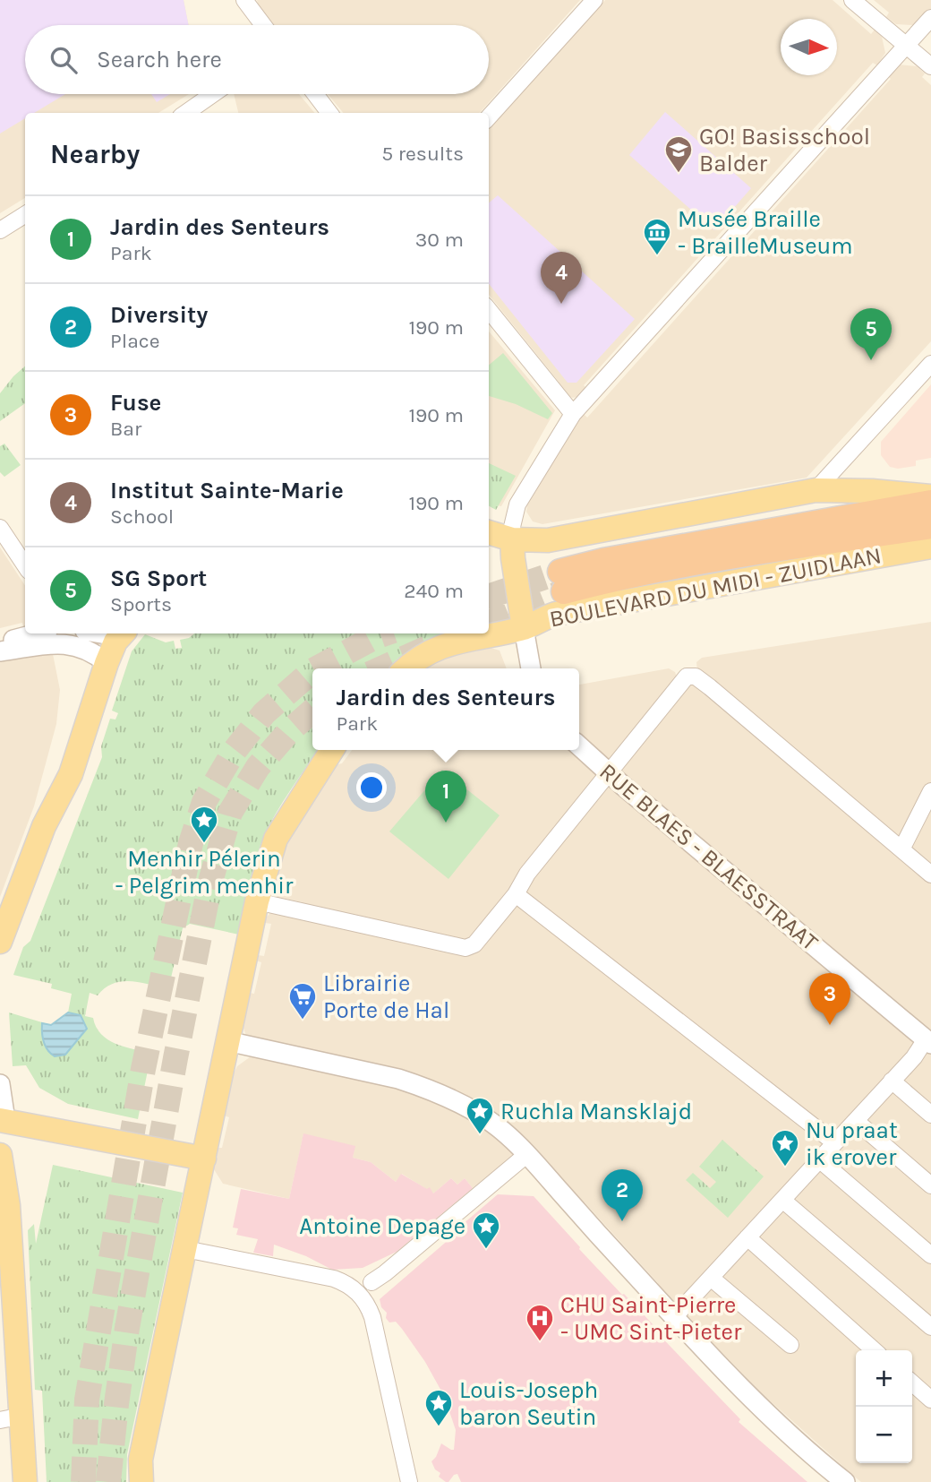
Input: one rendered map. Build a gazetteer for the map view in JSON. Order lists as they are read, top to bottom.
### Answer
{
  "streets": {
    "highway": ["BOULEVARD DU MIDI - ZUIDLAAN"],
    "street": ["RUE BLAES - BLAESSTRAAT"]
  },
  "places": {
    "school or university": ["GO! Basisschool Balder"],
    "museum": ["Musée Braille - BrailleMuseum"],
    "place": [
      "Menhir Pélerin - Pelgrim menhir",
      "Ruchla Mansklajd",
      "Nu praat ik erover",
      "Antoine Depage",
      "Louis-Joseph baron Seutin"
    ],
    "supermarket": ["Librairie Porte de Hal"],
    "hospital": ["CHU Saint-Pierre - UMC Sint-Pieter"]
  },
  "north": "right",
  "page": {
    "search": "Search here",
    "heading": ["Nearby", "5 results"],
    "list": [
      {
        "mark": "1",
        "name": "Jardin des Senteurs",
        "note": "Park",
        "value": "30 m"
      },
      {
        "mark": "2",
        "name": "Diversity",
        "note": "Place",
        "value": "190 m"
      },
      {
        "mark": "3",
        "name": "Fuse",
        "note": "Bar",
        "value": "190 m"
      },
      {
        "mark": "4",
        "name": "Institut Sainte-Marie",
        "note": "School",
        "value": "190 m"
      },
      {
        "mark": "5",
        "name": "SG Sport",
        "note": "Sports",
        "value": "240 m"
      }
    ],
    "pins": [
      "4",
      "5",
      "1",
      "3",
      "2"
    ],
    "popup": ["Jardin des Senteurs", "Park"],
    "map_buttons": ["+", "−"]
  }
}
